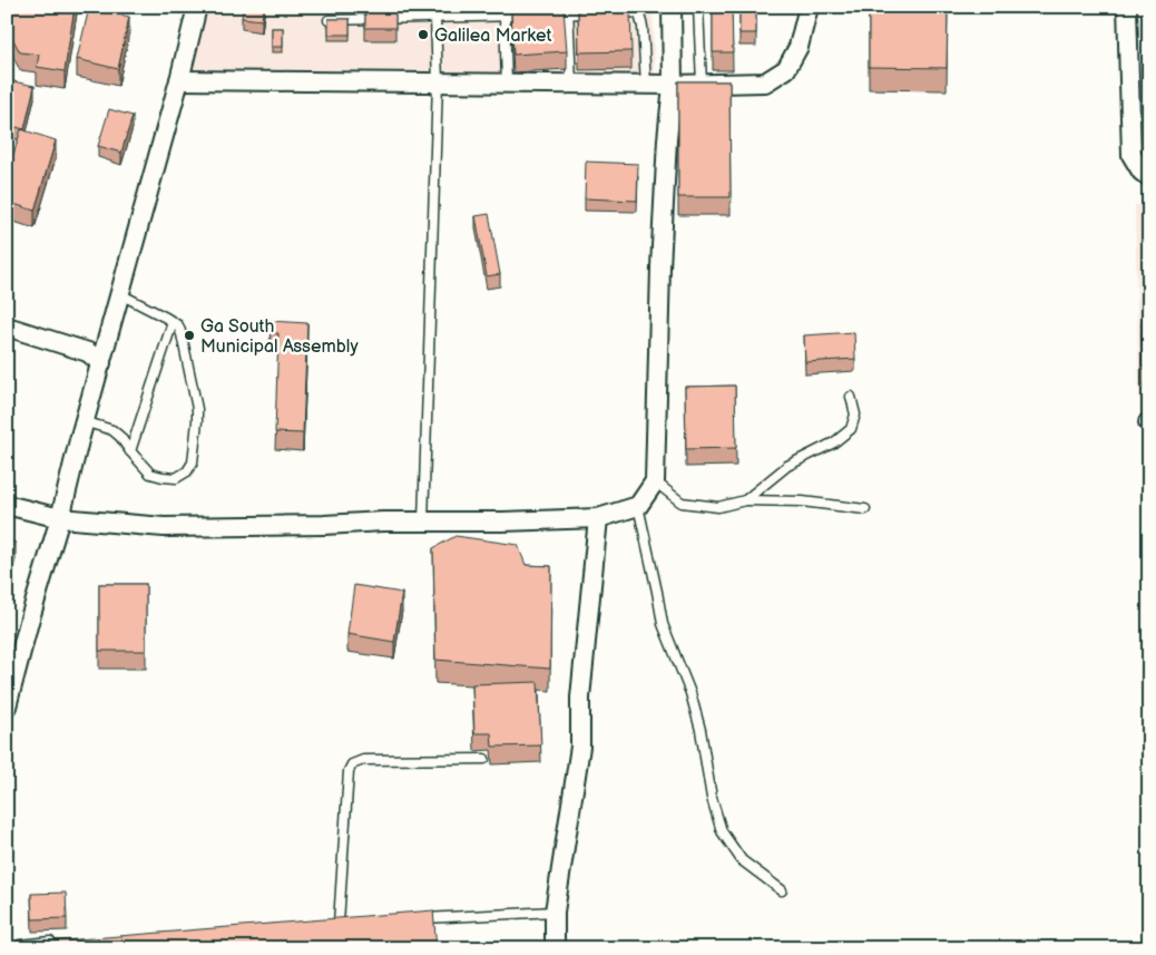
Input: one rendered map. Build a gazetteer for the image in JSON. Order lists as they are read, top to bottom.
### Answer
{
  "places": ["Galilea Market", "Ga South Municipal Assembly"]
}
